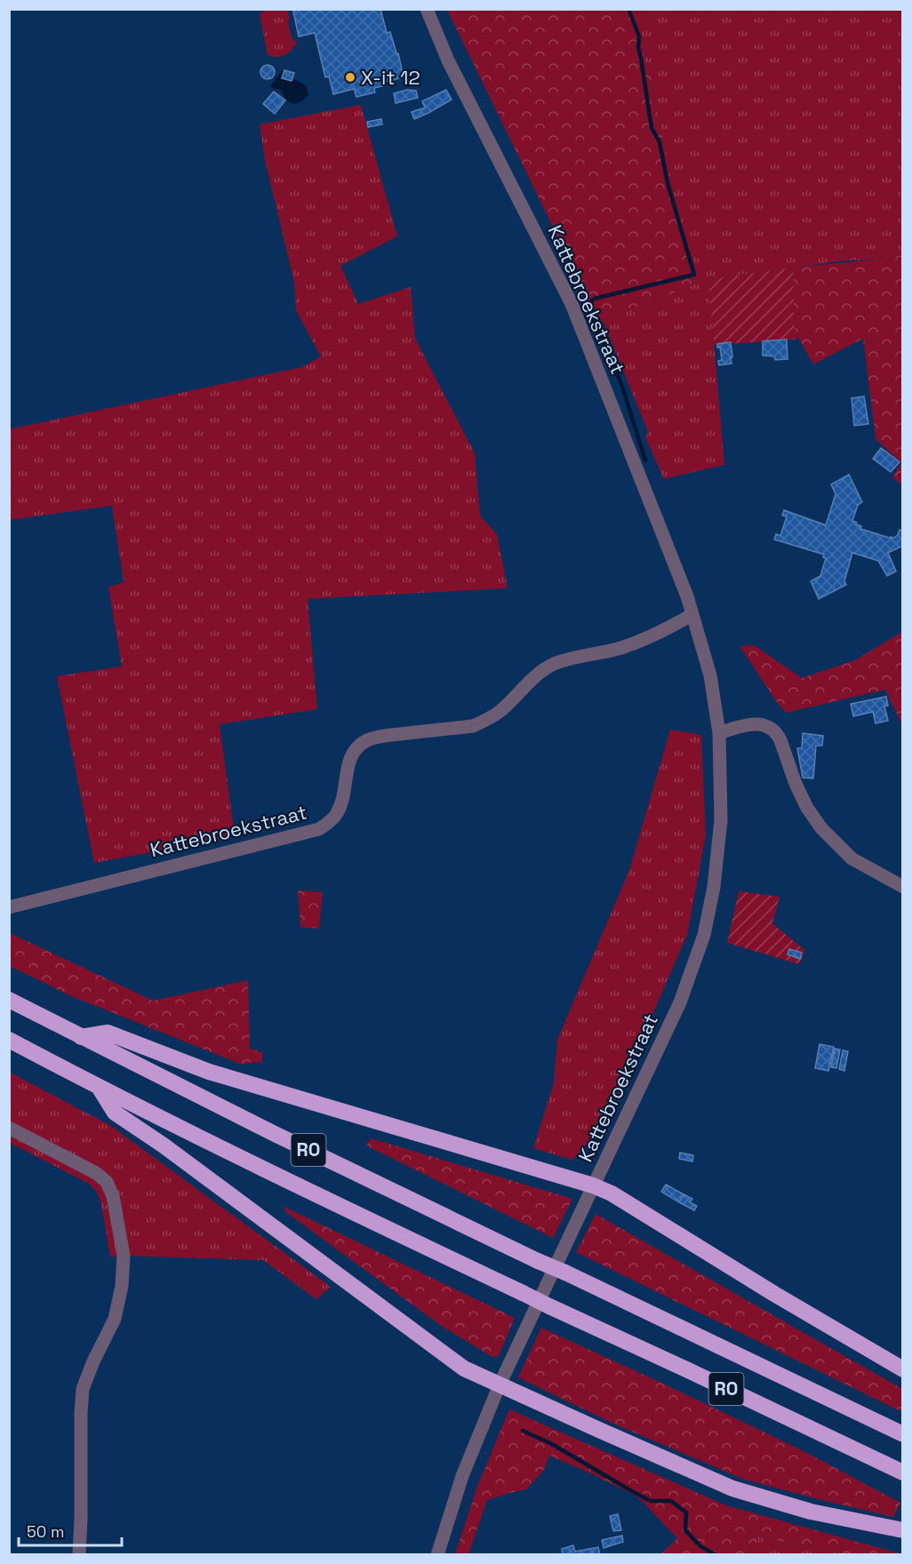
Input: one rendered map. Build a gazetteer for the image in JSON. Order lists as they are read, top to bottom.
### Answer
{
  "streets": {
    "highway": ["R0"],
    "street": ["Kattebroekstraat"]
  },
  "places": ["X-it 12"],
  "scale_bar": "50 m"
}
